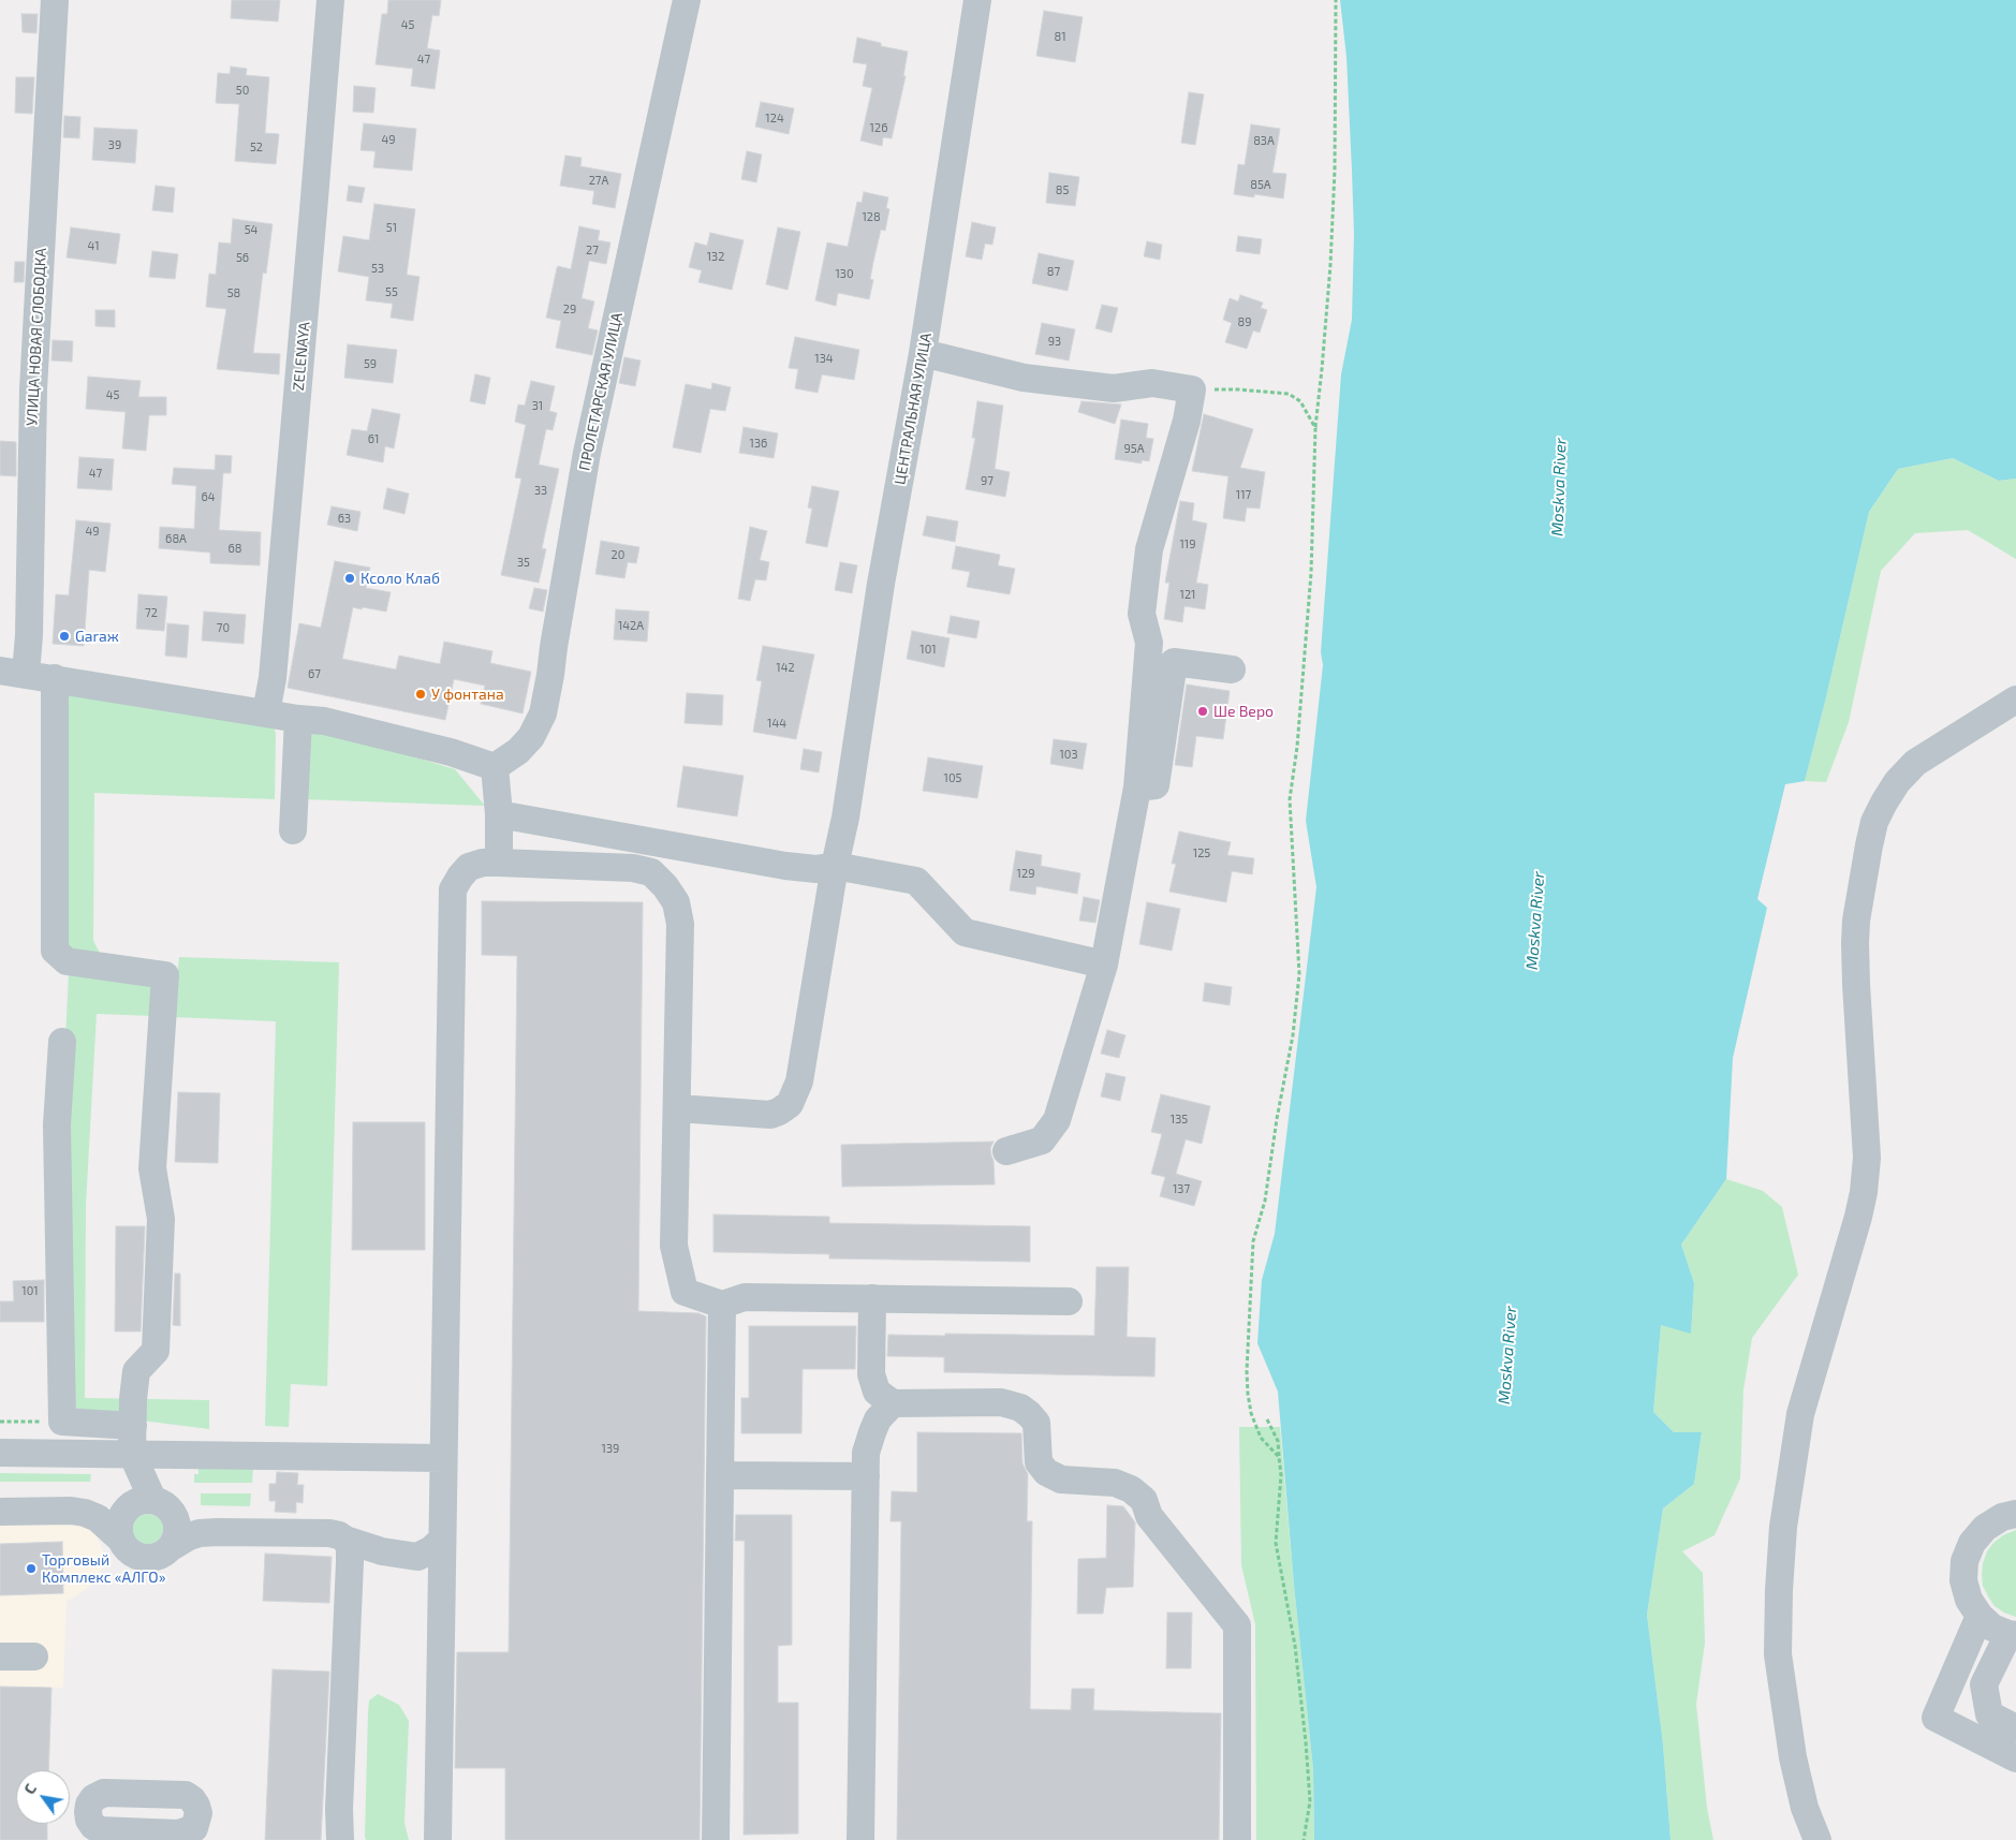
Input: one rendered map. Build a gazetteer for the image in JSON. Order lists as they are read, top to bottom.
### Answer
{
  "streets": {
    "street": [
      "УЛИЦА НОВАЯ СЛОБОДКА",
      "ZELENAYA",
      "ПРОЛЕТАРСКАЯ УЛИЦА",
      "ЦЕНТРАЛЬНАЯ УЛИЦА"
    ]
  },
  "water": ["Moskva River"],
  "places": [
    "Ксоло Клаб",
    "Garaж",
    "У фонтана",
    "Ше Веро",
    "Торговый Комплекс «АЛГО»"
  ],
  "house_numbers": [
    "45",
    "81",
    "47",
    "50",
    "124",
    "126",
    "49",
    "83А",
    "39",
    "52",
    "27А",
    "85А",
    "85",
    "128",
    "51",
    "54",
    "41",
    "27",
    "132",
    "56",
    "53",
    "87",
    "130",
    "55",
    "58",
    "29",
    "89",
    "93",
    "134",
    "59",
    "45",
    "31",
    "61",
    "136",
    "95А",
    "47",
    "97",
    "33",
    "117",
    "64",
    "63",
    "49",
    "68А",
    "119",
    "68",
    "20",
    "35",
    "121",
    "72",
    "142А",
    "70",
    "101",
    "142",
    "67",
    "144",
    "103",
    "105",
    "125",
    "129",
    "135",
    "137",
    "101",
    "139"
  ],
  "north": "top left"
}
